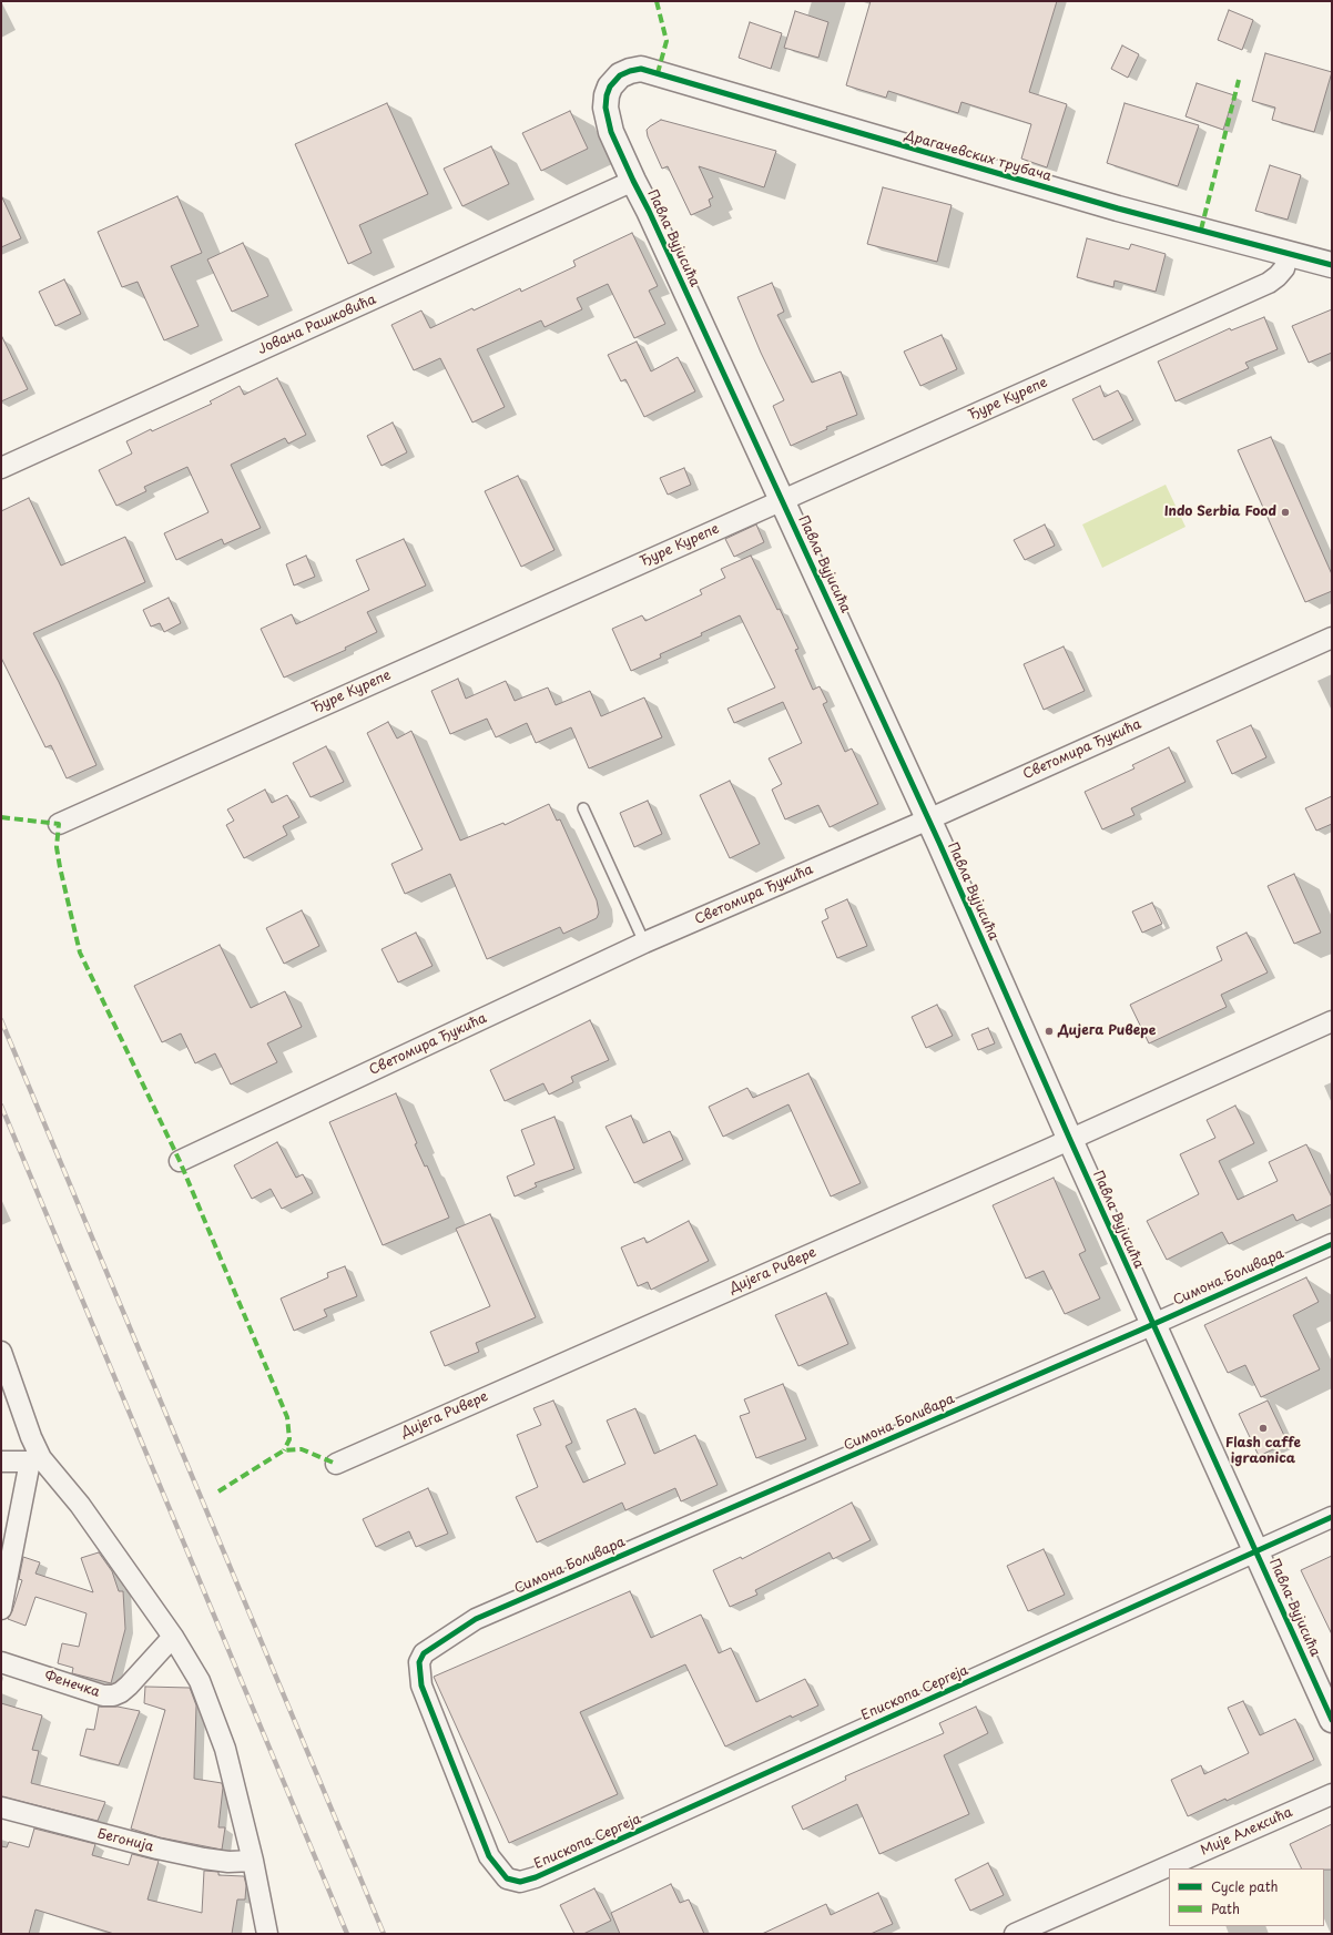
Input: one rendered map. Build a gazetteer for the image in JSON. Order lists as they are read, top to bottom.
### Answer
{
  "streets": {
    "street": [
      "Драгачевских трубача",
      "Павла Вујисића",
      "Јована Рашковића",
      "Ђуре Курепе",
      "Светомира Ђукића",
      "Дијега Ривере",
      "Симона Боливара",
      "Фенечка",
      "Епископа Сергеја",
      "Мије Алексића",
      "Бегонија"
    ]
  },
  "crossings": [
    ["Драгачевских трубача", "Павла Вујисића"],
    ["Драгачевских трубача", "Ђуре Курепе"],
    ["Павла Вујисића", "Јована Рашковића"],
    ["Павла Вујисића", "Ђуре Курепе"],
    ["Павла Вујисића", "Светомира Ђукића"],
    ["Павла Вујисића", "Дијега Ривере"],
    ["Павла Вујисића", "Симона Боливара"],
    ["Павла Вујисића", "Епископа Сергеја"],
    ["Симона Боливара", "Епископа Сергеја"]
  ],
  "places": ["Indo Serbia Food", "Дијега Ривере", "Flash caffe igraonica"],
  "legend": ["Cycle path", "Path"]
}
